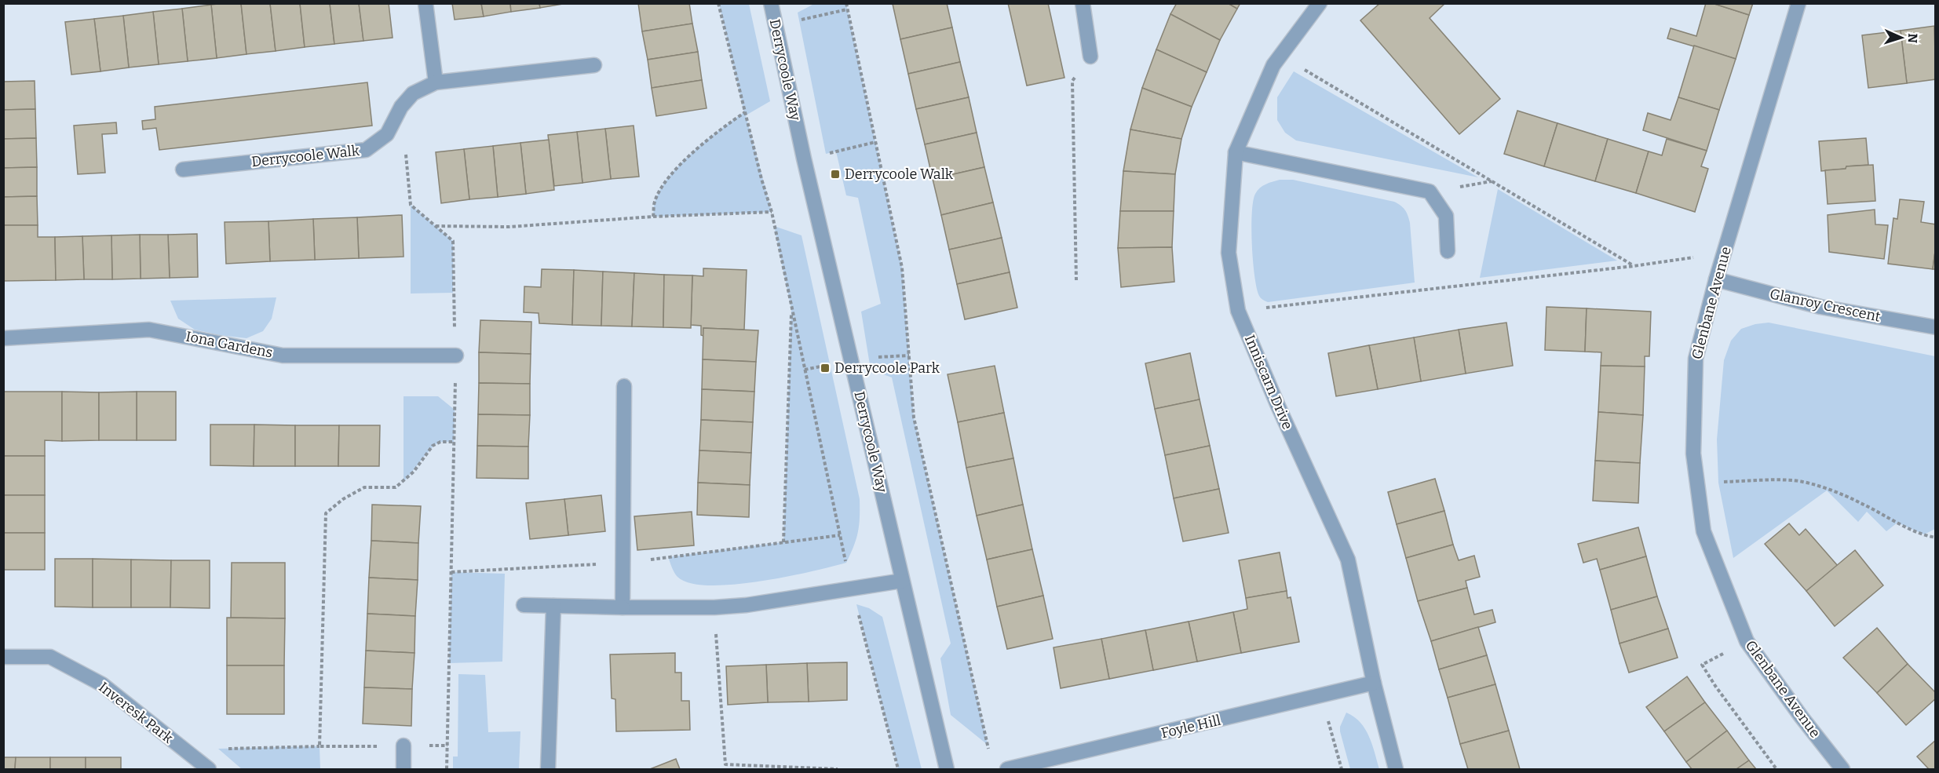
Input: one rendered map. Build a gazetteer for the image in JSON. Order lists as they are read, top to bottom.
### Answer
{
  "streets": {
    "street": [
      "Derrycoole Way",
      "Derrycoole Walk",
      "Glenbane Avenue",
      "Glanroy Crescent",
      "Iona Gardens",
      "Inniscarn Drive",
      "Inveresk Park",
      "Foyle Hill"
    ]
  },
  "crossings": [
    ["Glenbane Avenue", "Glanroy Crescent"],
    ["Inniscarn Drive", "Foyle Hill"]
  ],
  "places": {
    "transit": ["Derrycoole Walk", "Derrycoole Park"]
  },
  "north": "right"
}
